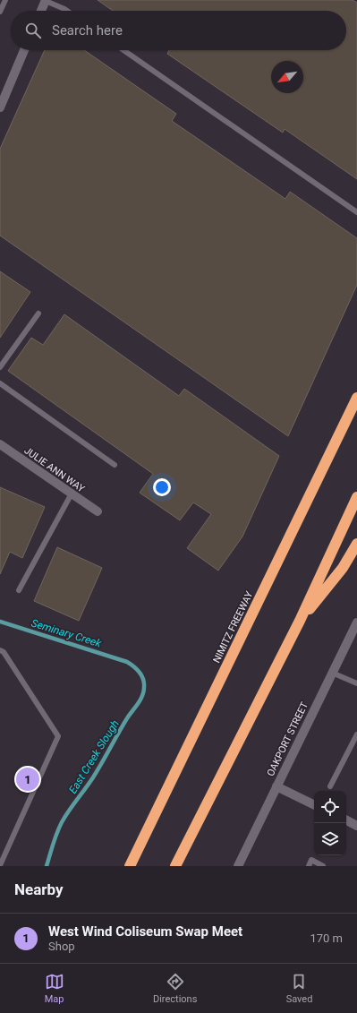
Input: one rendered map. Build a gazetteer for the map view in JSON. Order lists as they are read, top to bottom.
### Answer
{
  "streets": {
    "highway": ["NIMITZ FREEWAY"],
    "main road": ["JULIE ANN WAY", "OAKPORT STREET"]
  },
  "water": ["Seminary Creek", "East Creek Slough"],
  "north": "bottom left",
  "page": {
    "search": "Search here",
    "pins": "1",
    "heading": "Nearby",
    "list": [
      {
        "mark": "1",
        "name": "West Wind Coliseum Swap Meet",
        "note": "Shop",
        "value": "170 m"
      }
    ],
    "nav": ["Map", "Directions", "Saved"]
  }
}
